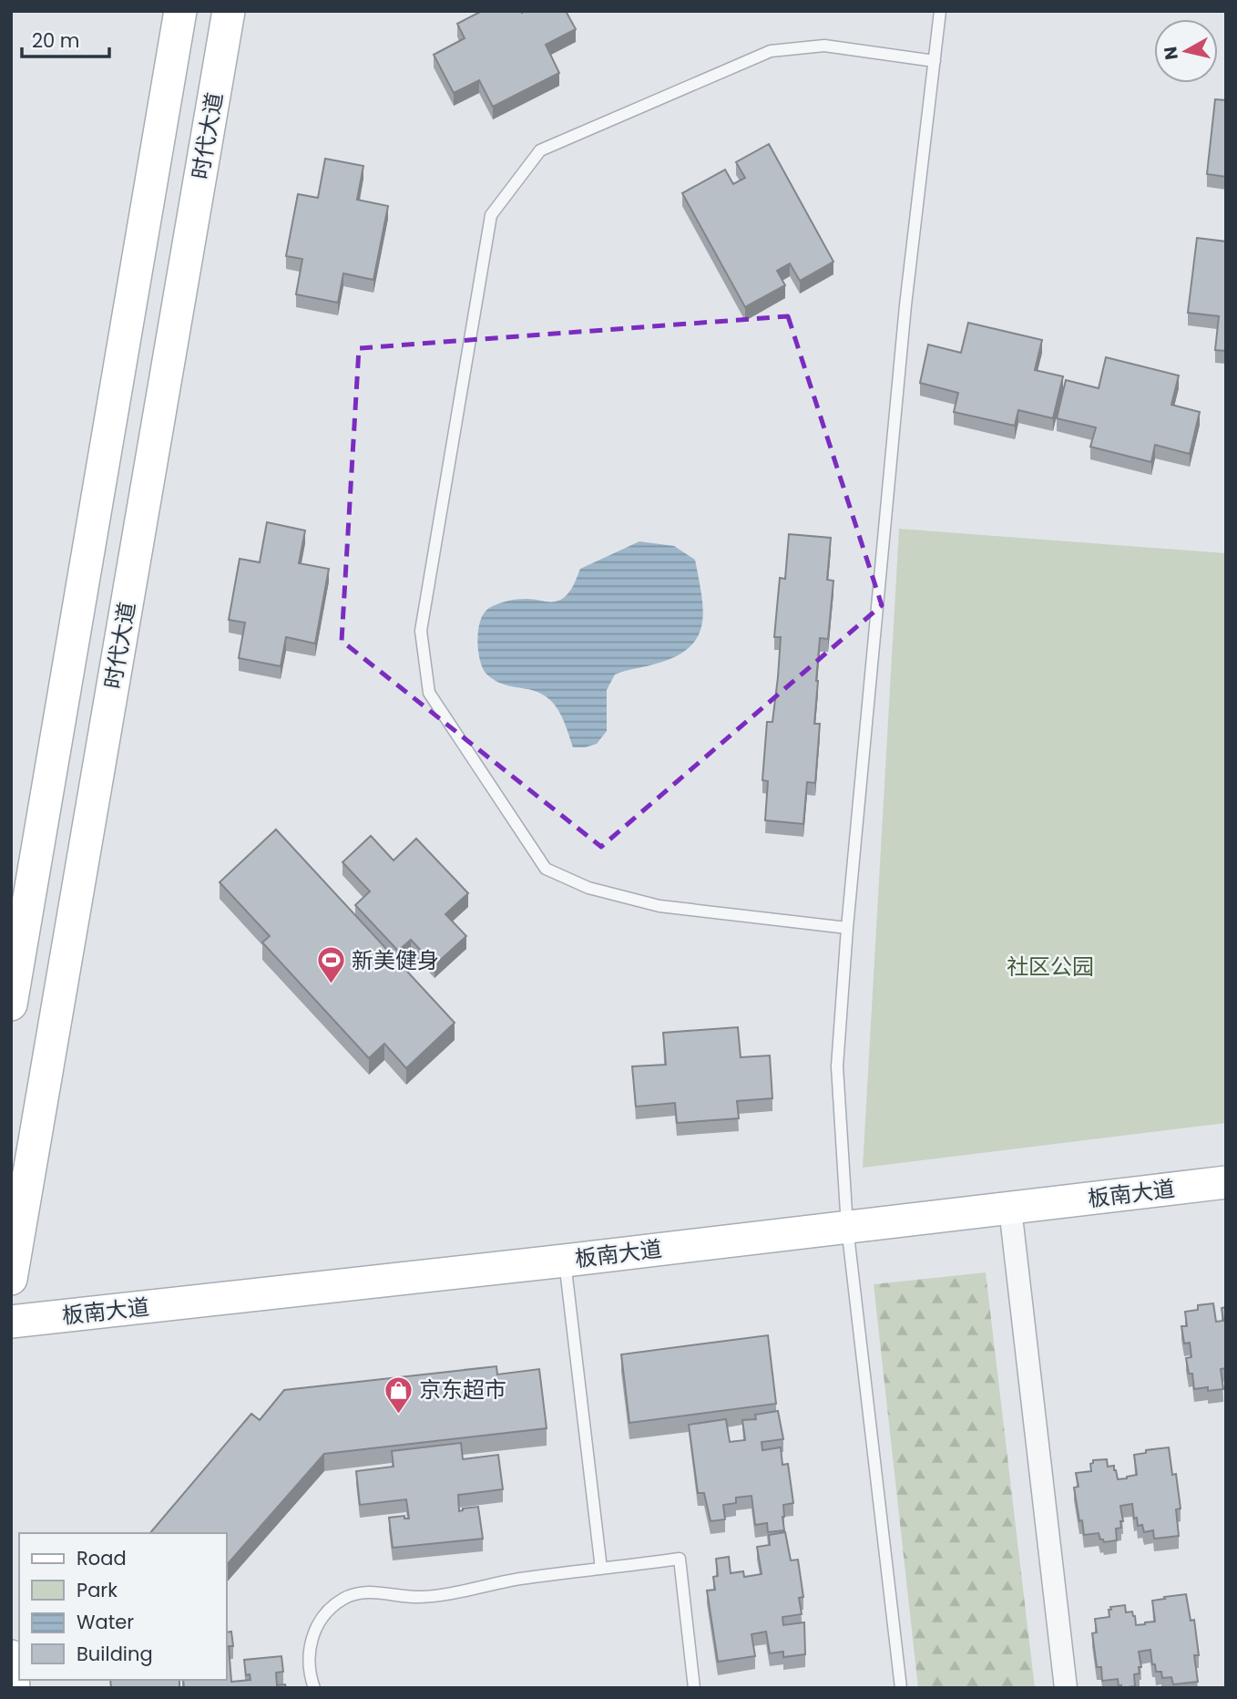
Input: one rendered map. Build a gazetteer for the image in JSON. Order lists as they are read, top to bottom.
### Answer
{
  "streets": {
    "main road": ["时代大道", "板南大道"]
  },
  "parks": ["社区公园"],
  "places": {
    "sports": ["新美健身"],
    "shop": ["京东超市"]
  },
  "legend": [
    "Road",
    "Park",
    "Water",
    "Building"
  ],
  "scale_bar": "20 m",
  "north": "left"
}
